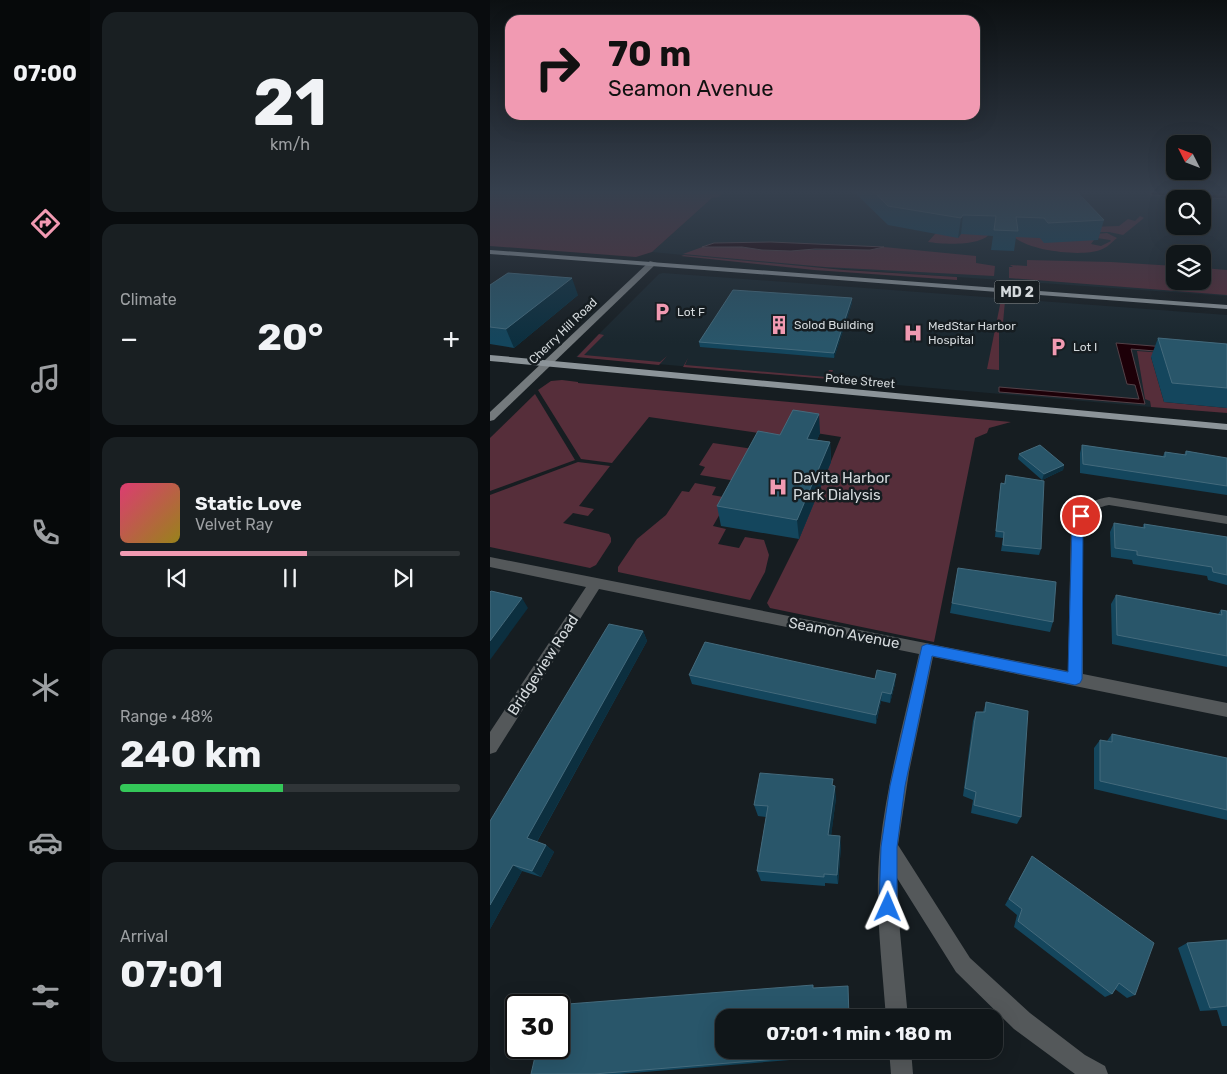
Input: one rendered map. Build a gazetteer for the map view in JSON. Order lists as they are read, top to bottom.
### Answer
{
  "streets": {
    "main road": ["MD 2", "Potee Street"],
    "street": ["Cherry Hill Road", "Seamon Avenue", "Bridgeview Road"]
  },
  "crossings": [
    ["MD 2", "Cherry Hill Road"],
    ["Cherry Hill Road", "Potee Street"],
    ["Seamon Avenue", "Bridgeview Road"]
  ],
  "places": {
    "parking": ["Lot F", "Lot I"],
    "building": ["Solod Building"],
    "hospital": ["MedStar Harbor Hospital", "DaVita Harbor Park Dialysis"]
  },
  "north": "top left",
  "page": {
    "tabs": "07:00",
    "tile": [
      ["21", "km/h"],
      "Climate",
      ["Range · 48%", "240 km"],
      ["Arrival", "07:01"]
    ],
    "turn": ["70 m", "Seamon Avenue"],
    "heat": ["−", "20°", "+"],
    "song": ["Static Love", "Velvet Ray"],
    "limit": "30",
    "trip": "07:01 · 1 min · 180 m"
  }
}
